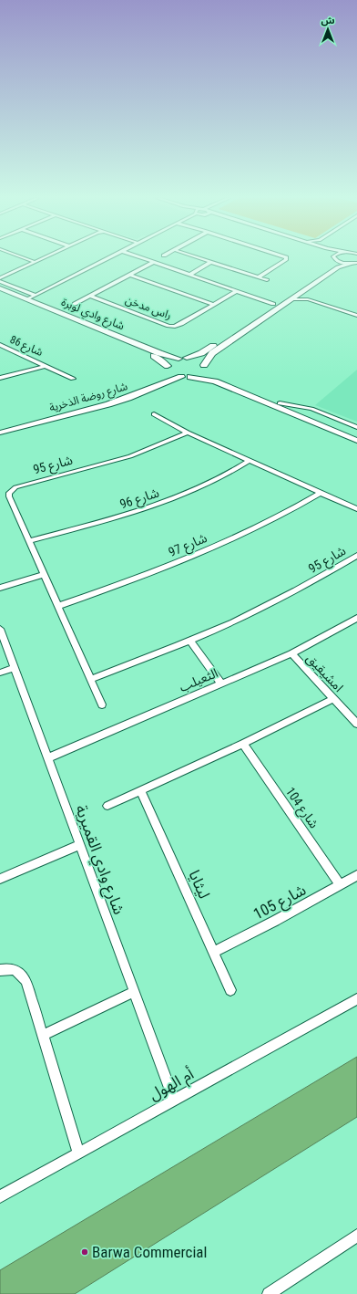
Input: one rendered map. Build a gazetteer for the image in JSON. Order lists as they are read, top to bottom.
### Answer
{
  "streets": {
    "street": [
      "راس مدخن",
      "شارع وادي لوبرة",
      "شارع 86",
      "شارع روضة الذخرية",
      "شارع 95",
      "شارع 96",
      "شارع 97",
      "امشيقيق",
      "الثعيلب",
      "شارع 104",
      "شارع وادي القميرية",
      "ليثايا",
      "شارع 105",
      "أم الهول"
    ]
  },
  "crossings": [
    ["شارع وادي لوبرة", "شارع روضة الذخرية"],
    ["شارع 95", "شارع 96"],
    ["شارع 95", "شارع 97"],
    ["امشيقيق", "الثعيلب"],
    ["الثعيلب", "شارع وادي القميرية"],
    ["شارع 104", "شارع 105"],
    ["شارع وادي القميرية", "أم الهول"],
    ["ليثايا", "شارع 105"]
  ],
  "places": ["Barwa Commercial"],
  "north": "top"
}
